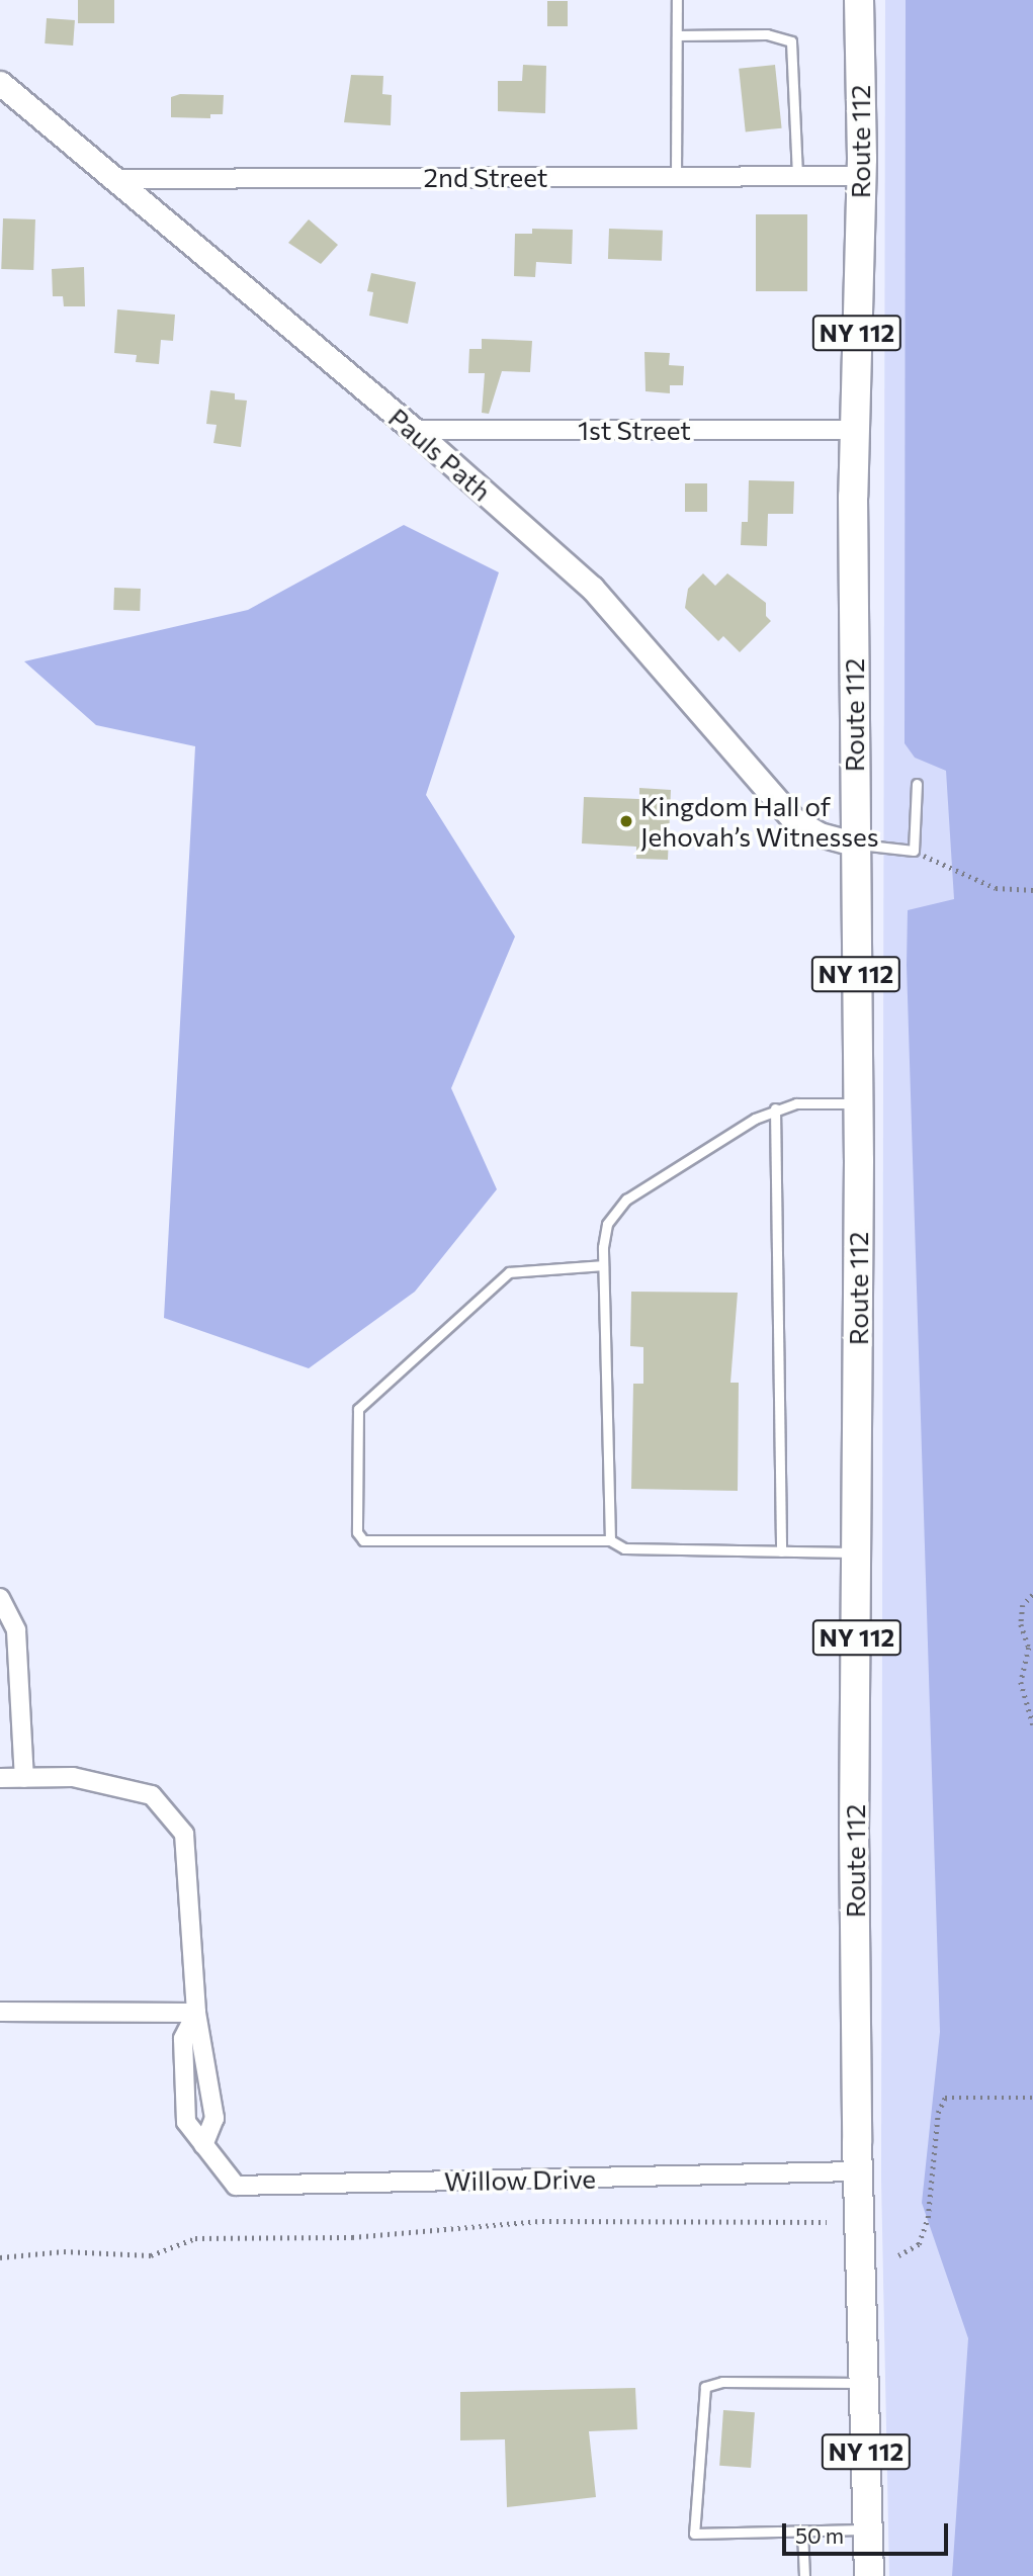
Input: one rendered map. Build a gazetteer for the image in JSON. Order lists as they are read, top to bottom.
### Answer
{
  "streets": {
    "main road": ["Route 112", "NY 112"],
    "street": [
      "2nd Street",
      "1st Street",
      "Pauls Path",
      "Willow Drive"
    ]
  },
  "crossings": [
    ["Route 112", "2nd Street"],
    ["Route 112", "1st Street"],
    ["Route 112", "Pauls Path"],
    ["Route 112", "Willow Drive"],
    ["2nd Street", "Pauls Path"],
    ["1st Street", "Pauls Path"]
  ],
  "places": ["Kingdom Hall of Jehovah’s Witnesses"],
  "scale_bar": "50 m"
}
